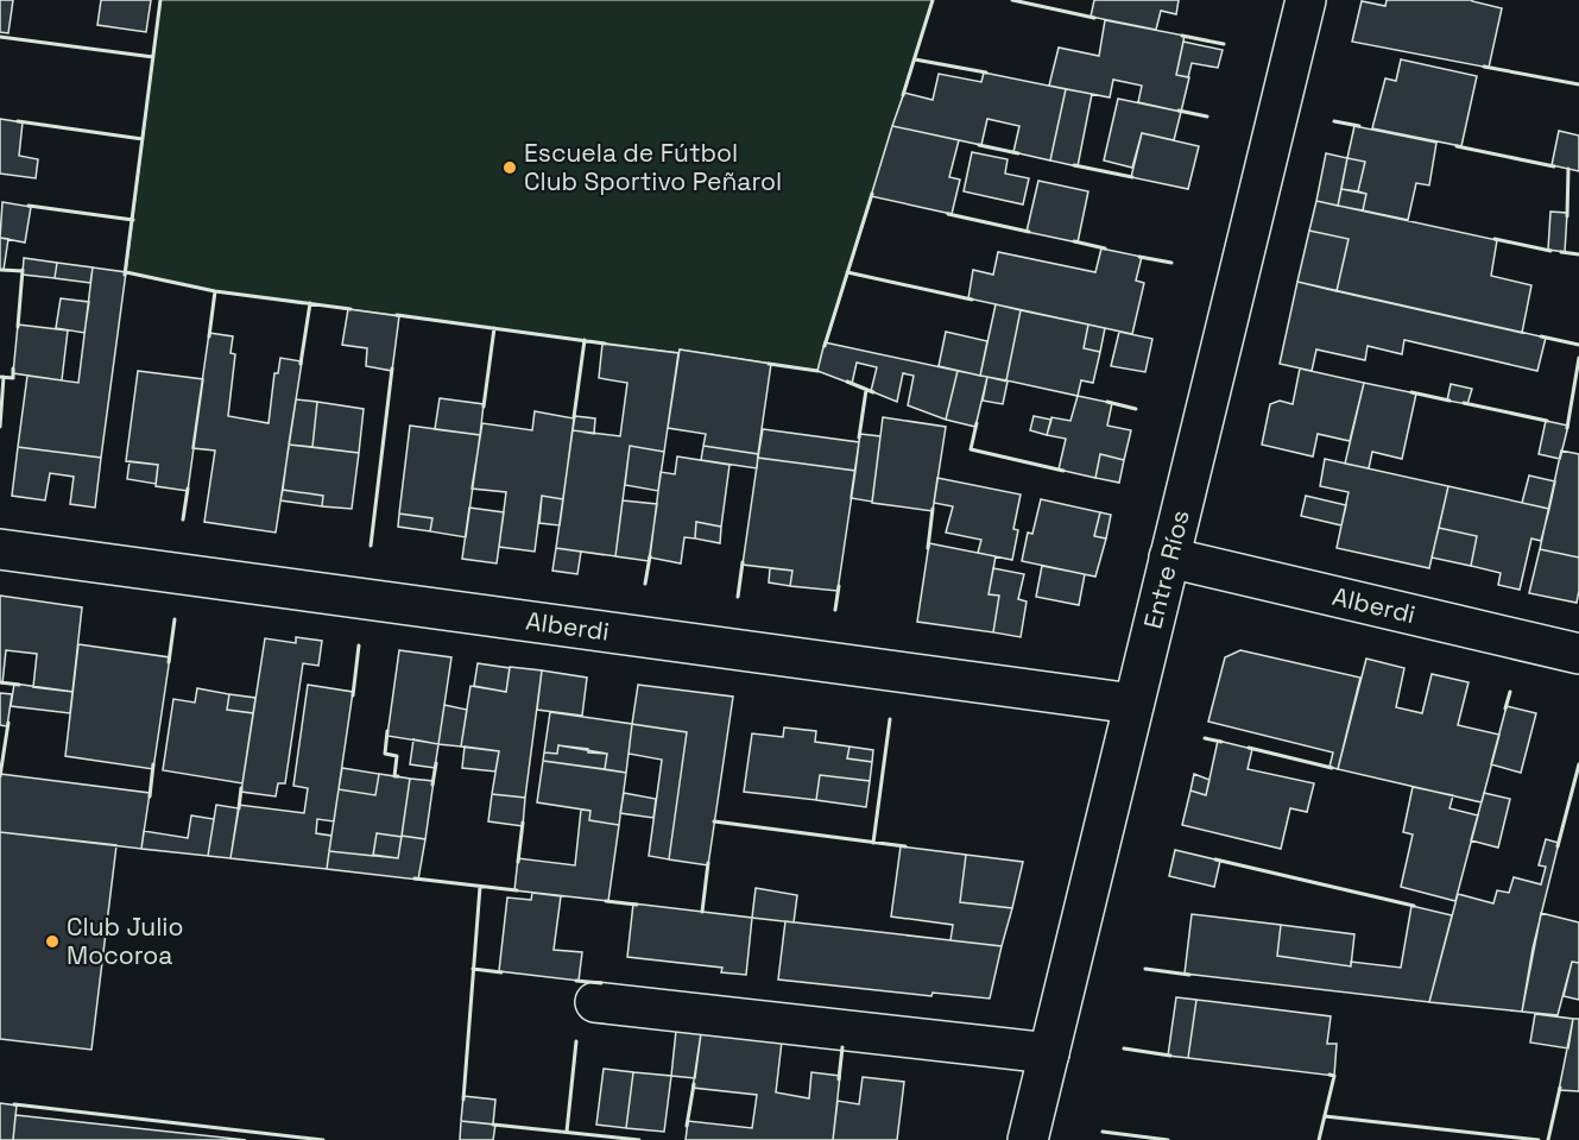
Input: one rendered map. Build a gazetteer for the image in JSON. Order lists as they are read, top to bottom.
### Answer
{
  "streets": {
    "street": ["Entre Ríos", "Alberdi"]
  },
  "crossings": [
    ["Entre Ríos", "Alberdi"]
  ],
  "places": ["Escuela de Fútbol Club Sportivo Peñarol", "Club Julio Mocoroa"]
}
